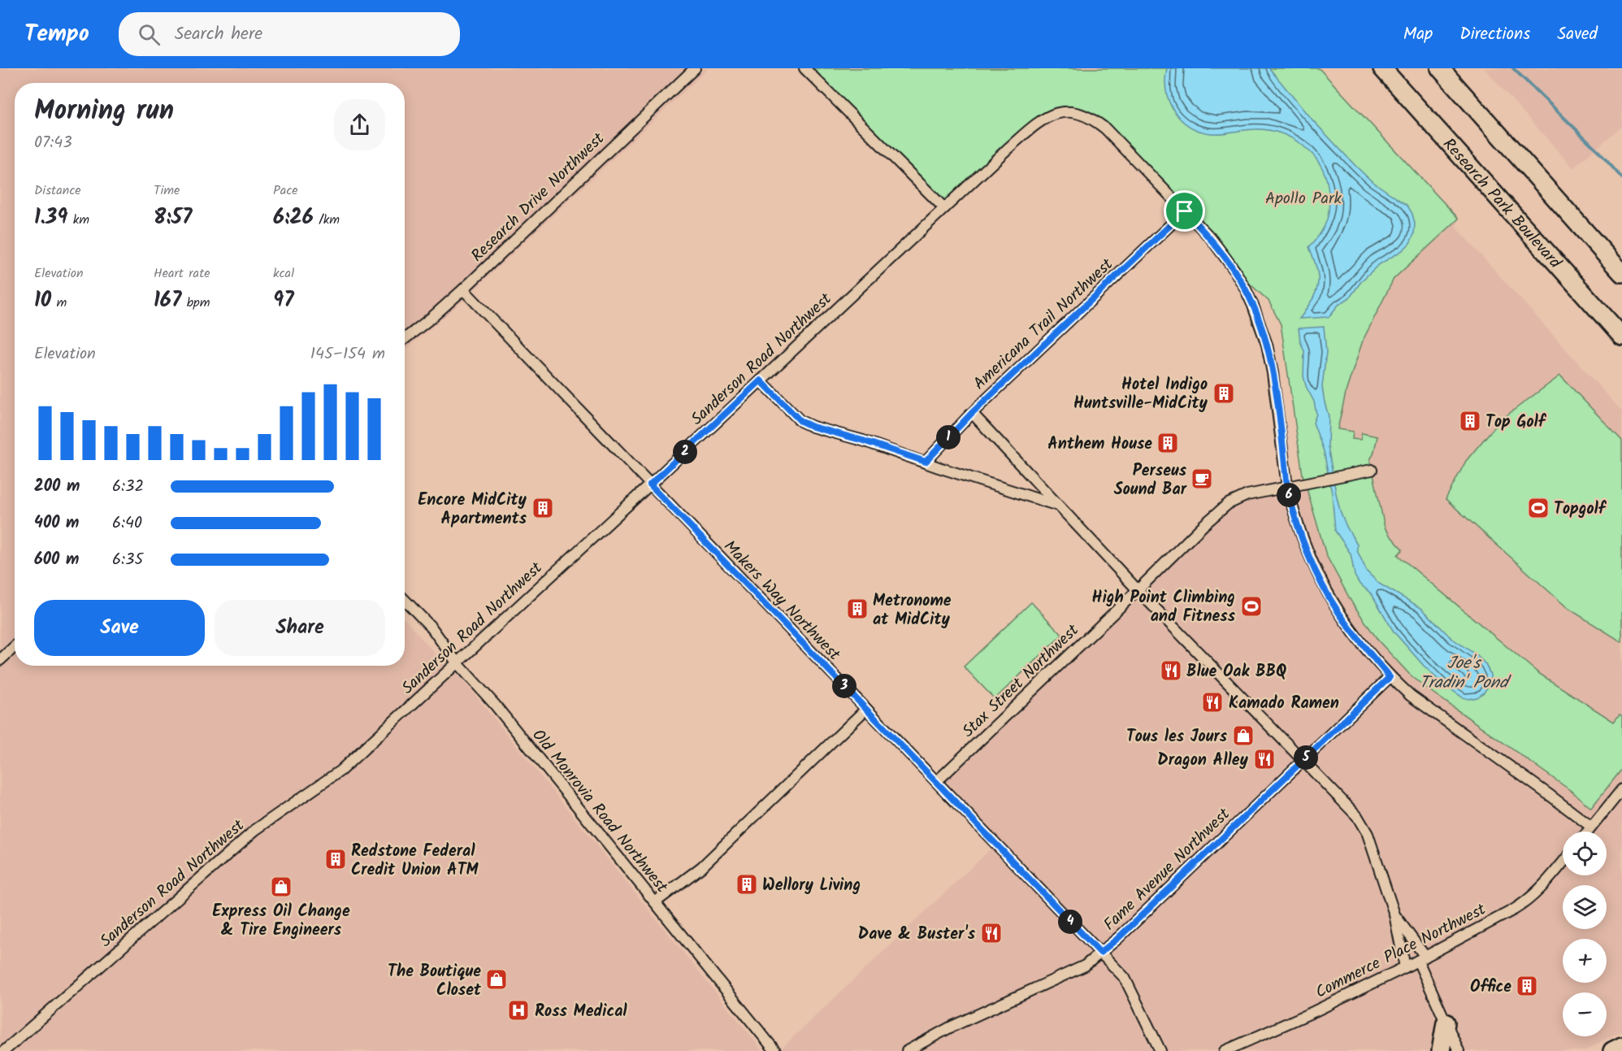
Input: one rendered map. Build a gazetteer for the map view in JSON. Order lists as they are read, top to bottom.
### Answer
{
  "streets": {
    "highway": ["Research Park Boulevard"],
    "street": [
      "Research Drive Northwest",
      "Americana Trail Northwest",
      "Sanderson Road Northwest",
      "Makers Way Northwest",
      "Stax Street Northwest",
      "Old Monrovia Road Northwest",
      "Fame Avenue Northwest",
      "Commerce Place Northwest"
    ]
  },
  "crossings": [
    ["Research Drive Northwest", "Makers Way Northwest"],
    ["Americana Trail Northwest", "Sanderson Road Northwest"],
    ["Sanderson Road Northwest", "Makers Way Northwest"],
    ["Sanderson Road Northwest", "Stax Street Northwest"],
    ["Sanderson Road Northwest", "Old Monrovia Road Northwest"],
    ["Sanderson Road Northwest", "Fame Avenue Northwest"],
    ["Makers Way Northwest", "Stax Street Northwest"],
    ["Makers Way Northwest", "Fame Avenue Northwest"]
  ],
  "water": ["Joe's Tradin' Pond"],
  "parks": ["Apollo Park"],
  "places": {
    "building": [
      "Hotel Indigo Huntsville-MidCity",
      "Top Golf",
      "Anthem House",
      "Encore MidCity Apartments",
      "Metronome at MidCity",
      "Redstone Federal Credit Union ATM",
      "Wellory Living",
      "Office"
    ],
    "cafe": ["Perseus Sound Bar"],
    "sports": ["Topgolf", "High Point Climbing and Fitness"],
    "restaurant": [
      "Blue Oak BBQ",
      "Kamado Ramen",
      "Dragon Alley",
      "Dave & Buster's"
    ],
    "shop": ["Tous les Jours", "Express Oil Change & Tire Engineers", "The Boutique Closet"],
    "hospital": ["Ross Medical"]
  },
  "page": {
    "header": "Tempo",
    "search": "Search here",
    "nav": ["Map", "Directions", "Saved"],
    "heading": ["Morning run", "07:43"],
    "stats": [
      ["Distance", "1.39 km"],
      ["Time", "8:57"],
      ["Pace", "6:26 /km"],
      ["Elevation", "10 m"],
      ["Heart rate", "167 bpm"],
      ["kcal", "97"]
    ],
    "chart": ["Elevation", "145–154 m"],
    "pins": [
      "1",
      "2",
      "6",
      "3",
      "5",
      "4"
    ],
    "list": [
      {
        "name": "200 m",
        "note": "6:32"
      },
      {
        "name": "400 m",
        "note": "6:40"
      },
      {
        "name": "600 m",
        "note": "6:35"
      }
    ],
    "buttons": ["Save", "Share"],
    "map_buttons": ["+", "−"]
  }
}
